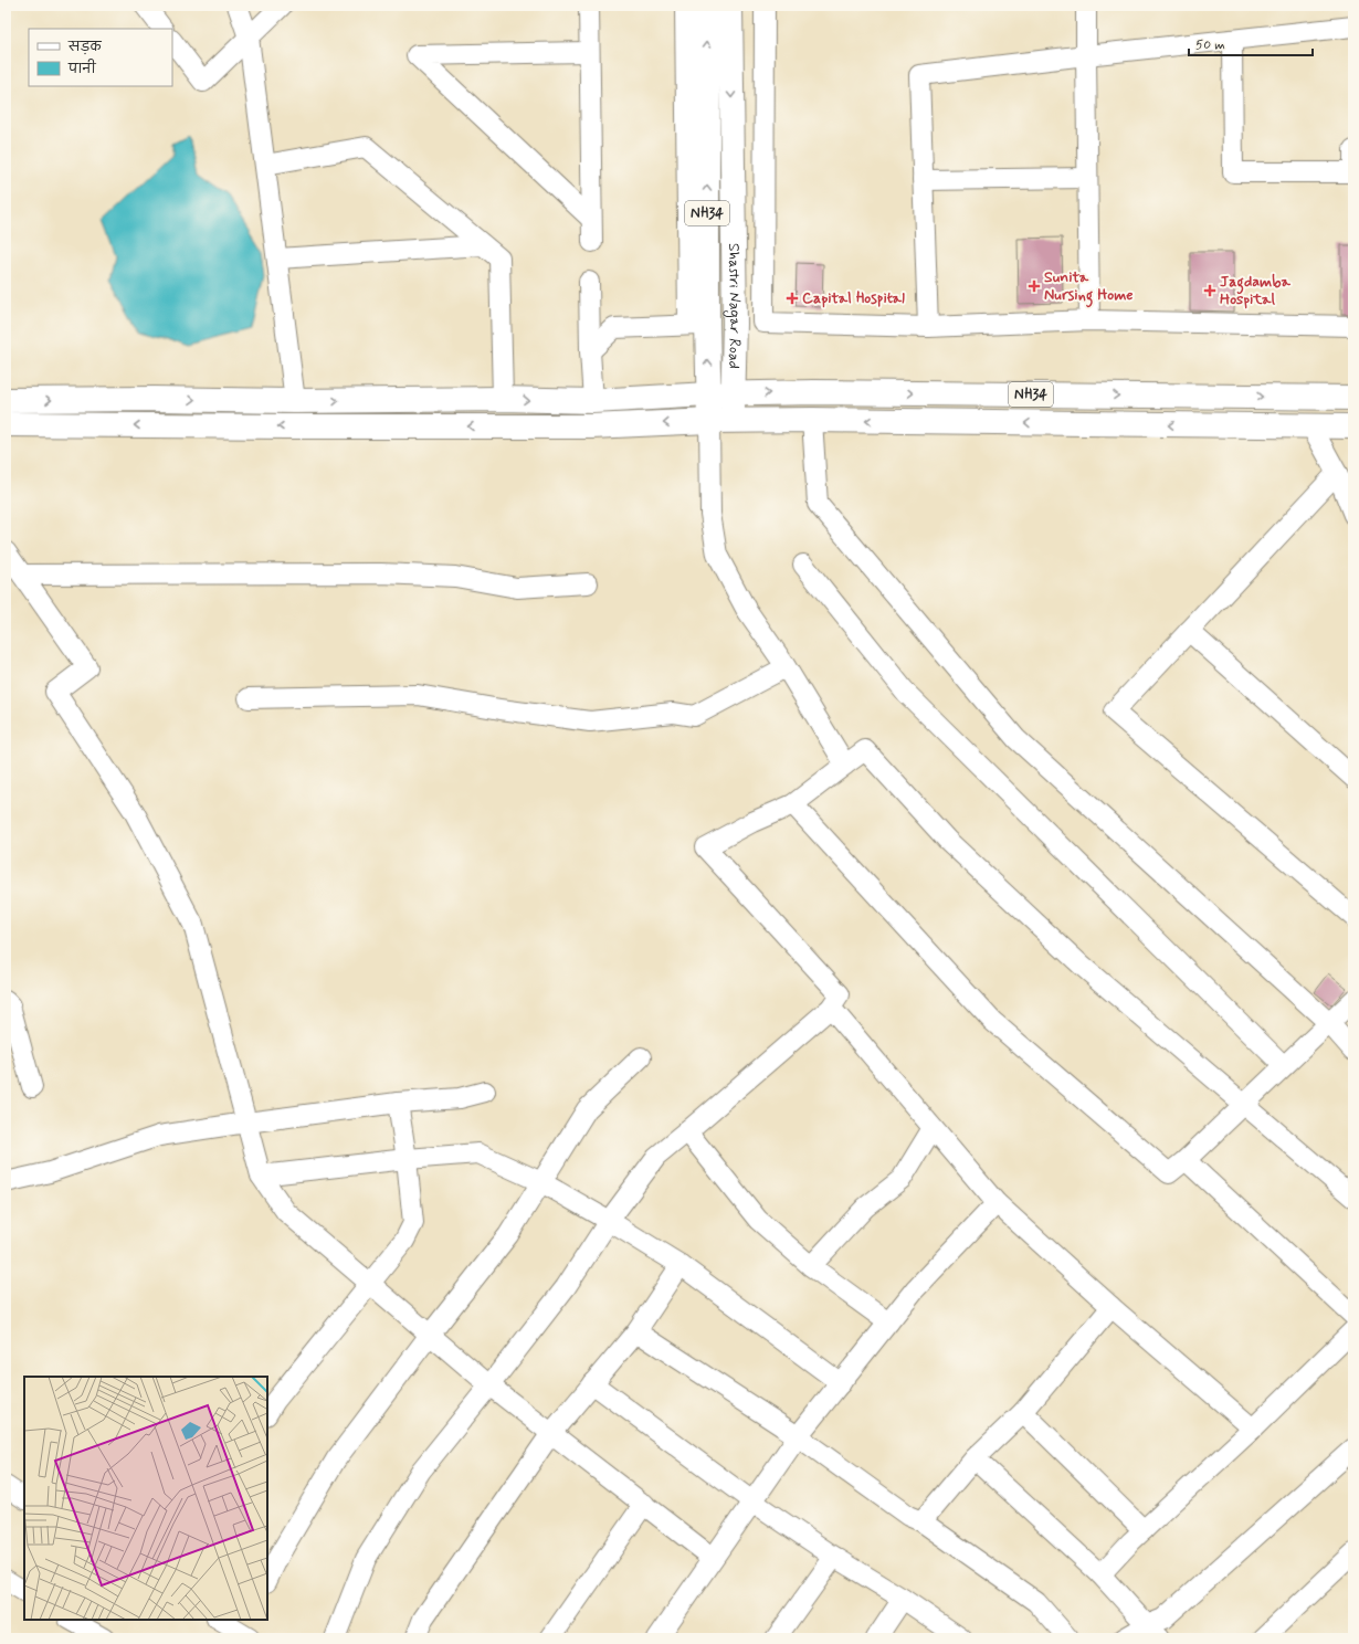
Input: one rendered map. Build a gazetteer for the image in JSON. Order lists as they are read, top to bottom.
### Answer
{
  "streets": {
    "main road": ["NH34", "Shastri Nagar Road"]
  },
  "crossings": [
    ["NH34", "Shastri Nagar Road"]
  ],
  "places": {
    "health": ["Sunita Nursing Home", "Jagdamba Hospital", "Capital Hospital"]
  },
  "legend": ["सड़क", "पानी"],
  "scale_bar": "50 m"
}
